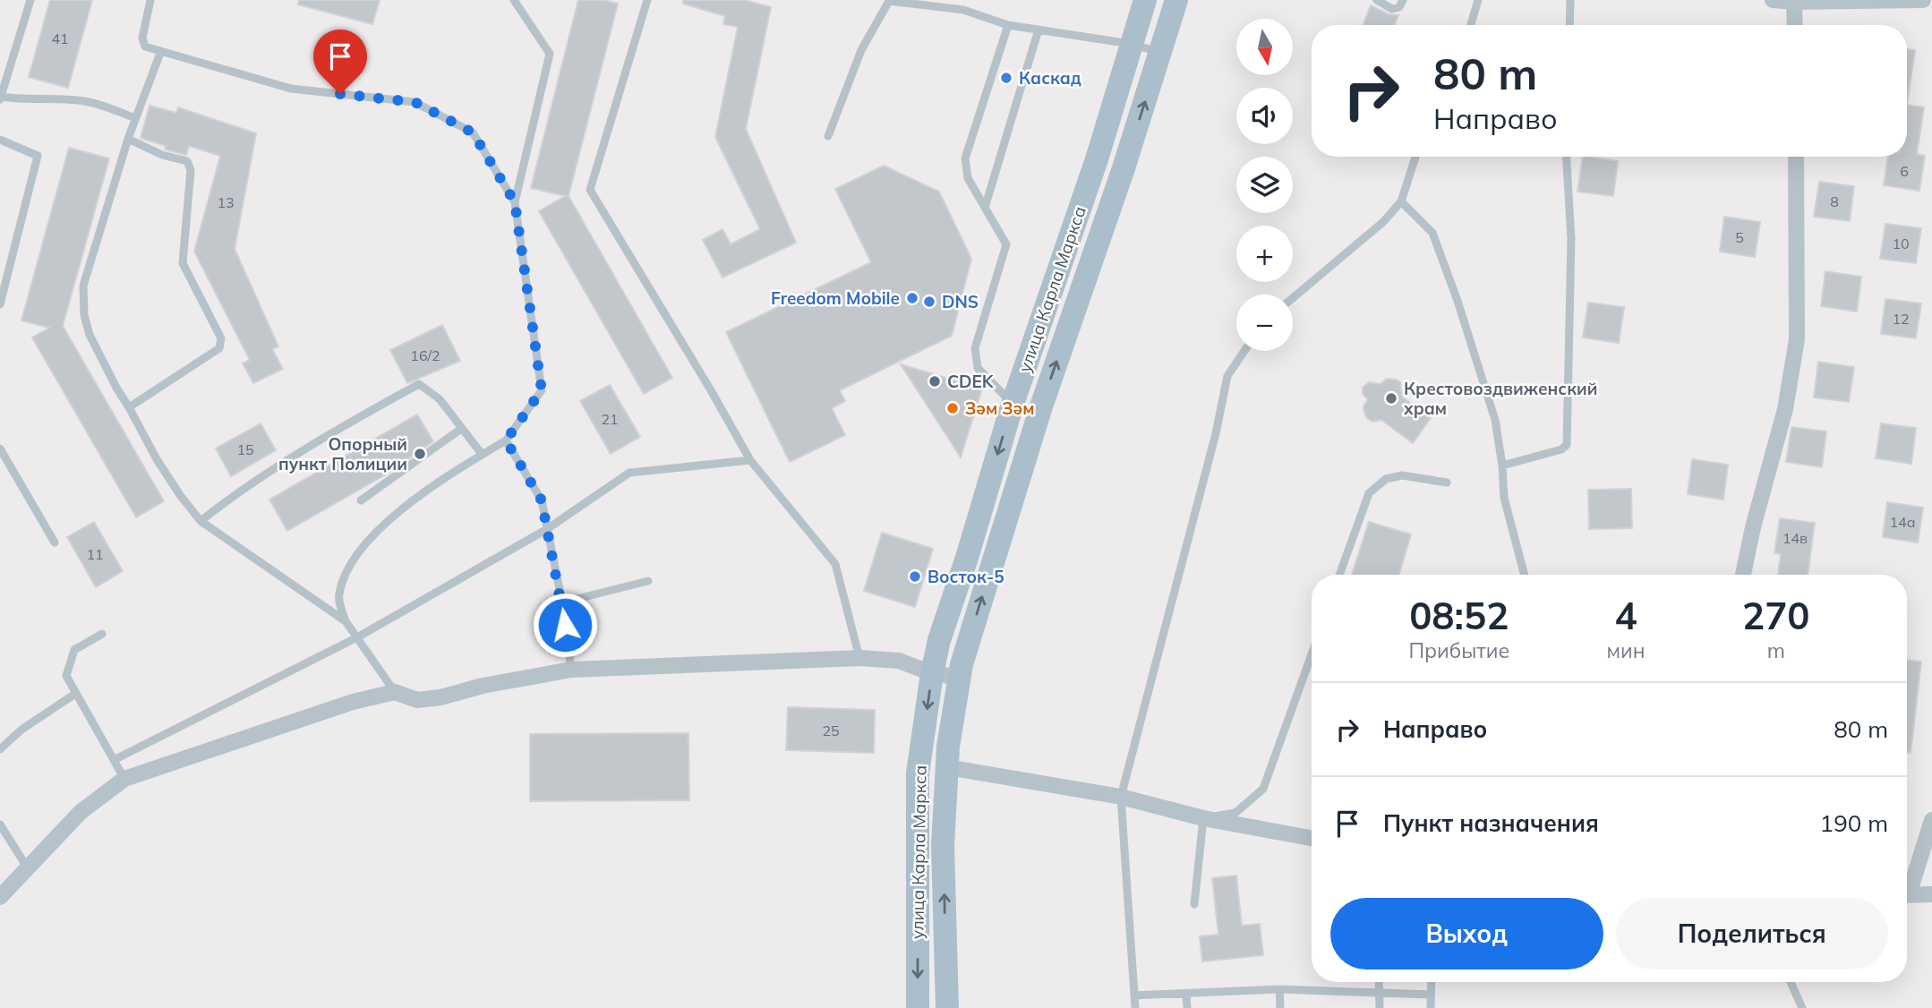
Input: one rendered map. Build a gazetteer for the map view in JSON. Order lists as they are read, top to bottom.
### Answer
{
  "streets": {
    "main road": ["улица Карла Маркса"]
  },
  "places": [
    "Каскад",
    "Freedom Mobile",
    "DNS",
    "CDEK",
    "Крестовоздвиженский храм",
    "Зәм Зәм",
    "Опорный пункт Полиции",
    "Восток-5"
  ],
  "house_numbers": [
    "41",
    "6",
    "8",
    "13",
    "5",
    "10",
    "12",
    "16/2",
    "21",
    "15",
    "14а",
    "14в",
    "11",
    "25"
  ],
  "north": "bottom",
  "page": {
    "map_buttons": ["+", "−"],
    "turn": ["80 m", "Направо"],
    "eta": [
      "08:52",
      "Прибытие",
      "4",
      "мин",
      "270",
      "m"
    ],
    "list": [
      {
        "name": "Направо",
        "value": "80 m"
      },
      {
        "name": "Пункт назначения",
        "value": "190 m"
      }
    ],
    "buttons": ["Выход", "Поделиться"]
  }
}
